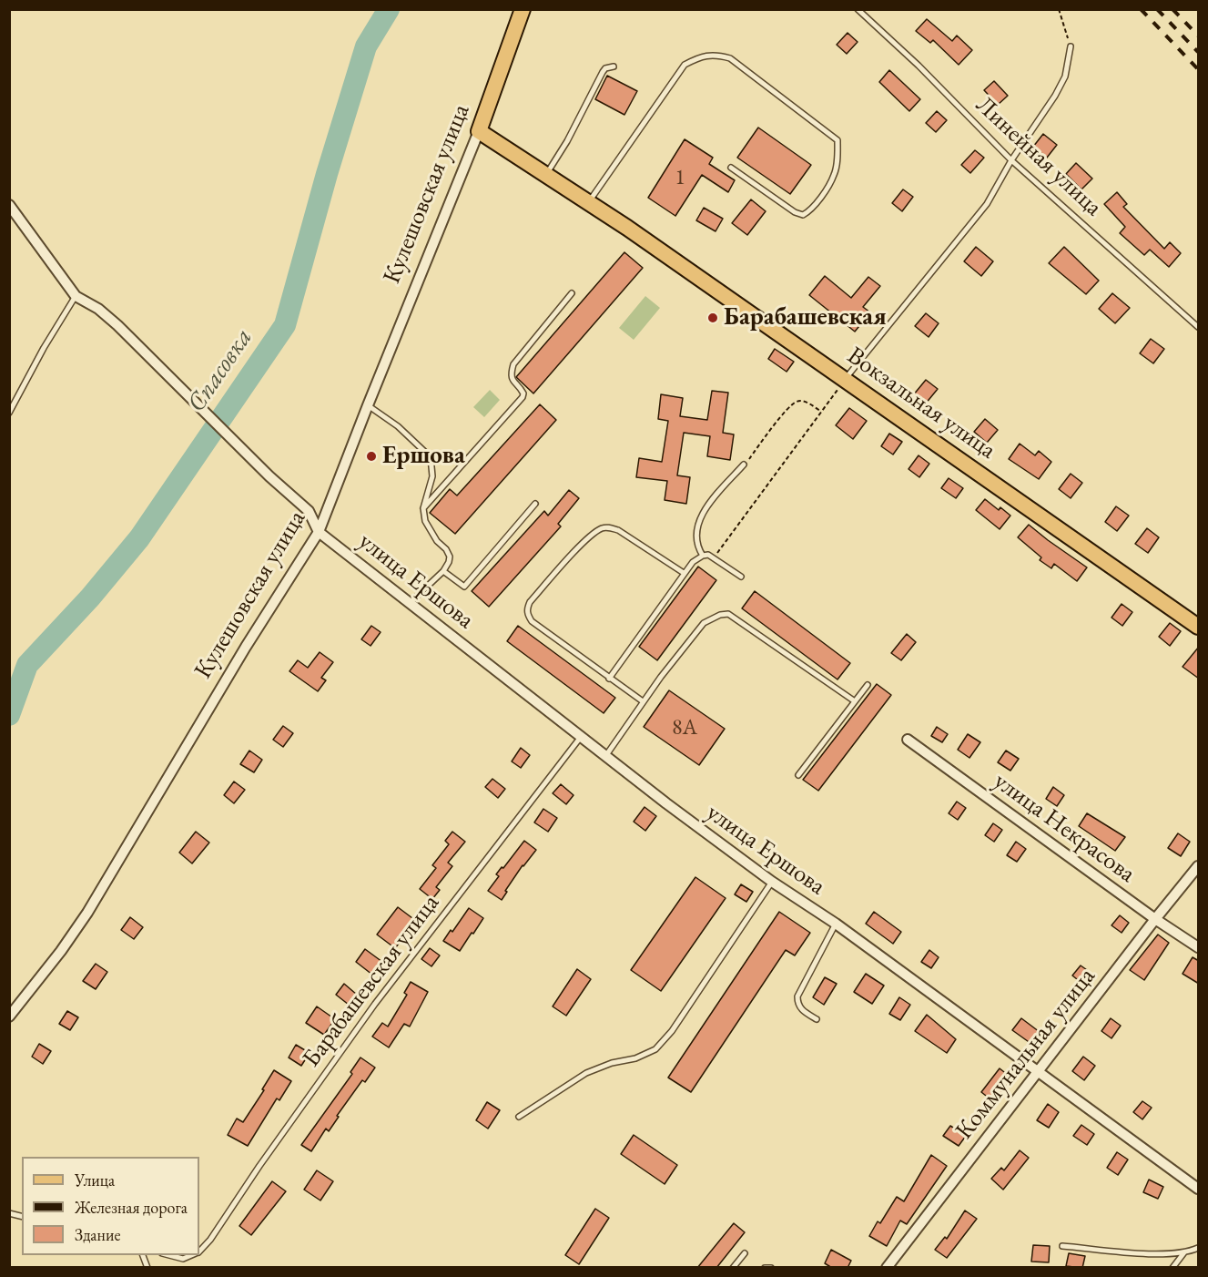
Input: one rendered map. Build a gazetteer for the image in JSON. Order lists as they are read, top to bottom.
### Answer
{
  "streets": {
    "main road": ["Кулешовская улица", "Вокзальная улица"],
    "street": ["улица Ершова", "улица Некрасова", "Коммунальная улица"],
    "lane": ["Линейная улица", "Барабашевская улица"]
  },
  "crossings": [
    ["Кулешовская улица", "Вокзальная улица"],
    ["Кулешовская улица", "улица Ершова"],
    ["улица Ершова", "Барабашевская улица"],
    ["улица Ершова", "Коммунальная улица"],
    ["улица Некрасова", "Коммунальная улица"]
  ],
  "water": ["Спасовка"],
  "places": ["Барабашевская", "Ершова"],
  "house_numbers": ["1", "8А"],
  "legend": ["Улица", "Железная дорога", "Здание"]
}
